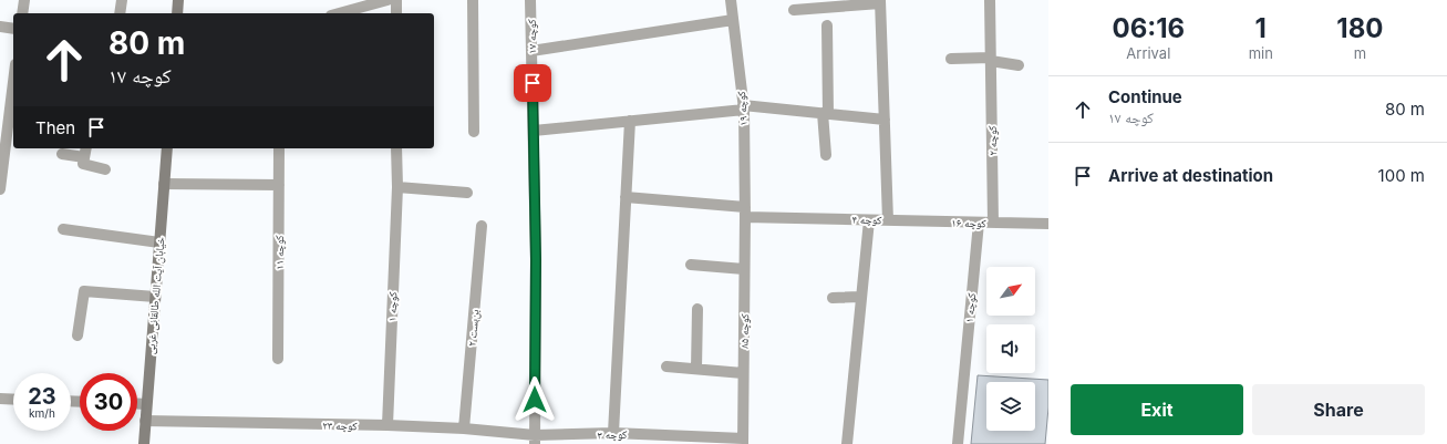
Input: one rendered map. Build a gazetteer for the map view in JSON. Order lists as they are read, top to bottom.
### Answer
{
  "streets": {
    "street": [
      "کوچه ۱۷",
      "کوچه ۱۹",
      "کوچه ۲",
      "کوچه ۴",
      "کوچه ۱۶",
      "کوچه ۱۱",
      "خیابان آیت الله طالقانی غربی",
      "کوچه ۱",
      "بن‌بست ۲",
      "کوچه ۸۵",
      "کوچه ۲۳",
      "کوچه ۳"
    ]
  },
  "crossings": [
    ["کوچه ۱۷", "کوچه ۲۳"],
    ["کوچه ۱۷", "کوچه ۳"],
    ["کوچه ۱۹", "کوچه ۴"],
    ["کوچه ۱۹", "کوچه ۸۵"],
    ["کوچه ۲", "کوچه ۱۶"],
    ["کوچه ۴", "کوچه ۱۶"],
    ["کوچه ۴", "کوچه ۸۵"],
    ["کوچه ۱۶", "کوچه ۱"],
    ["خیابان آیت الله طالقانی غربی", "کوچه ۲۳"],
    ["کوچه ۱", "کوچه ۲۳"],
    ["بن‌بست ۲", "کوچه ۲۳"],
    ["کوچه ۸۵", "کوچه ۳"],
    ["کوچه ۲۳", "کوچه ۳"]
  ],
  "north": "top right",
  "page": {
    "eta": [
      "06:16",
      "Arrival",
      "1",
      "min",
      "180",
      "m"
    ],
    "turn": ["80 m", "کوچه ۱۷"],
    "list": [
      {
        "name": "Continue",
        "note": "کوچه ۱۷",
        "value": "80 m"
      },
      {
        "name": "Arrive at destination",
        "value": "100 m"
      }
    ],
    "then": "Then",
    "speed": "23 km/h",
    "limit": "30",
    "buttons": ["Exit", "Share"]
  }
}
